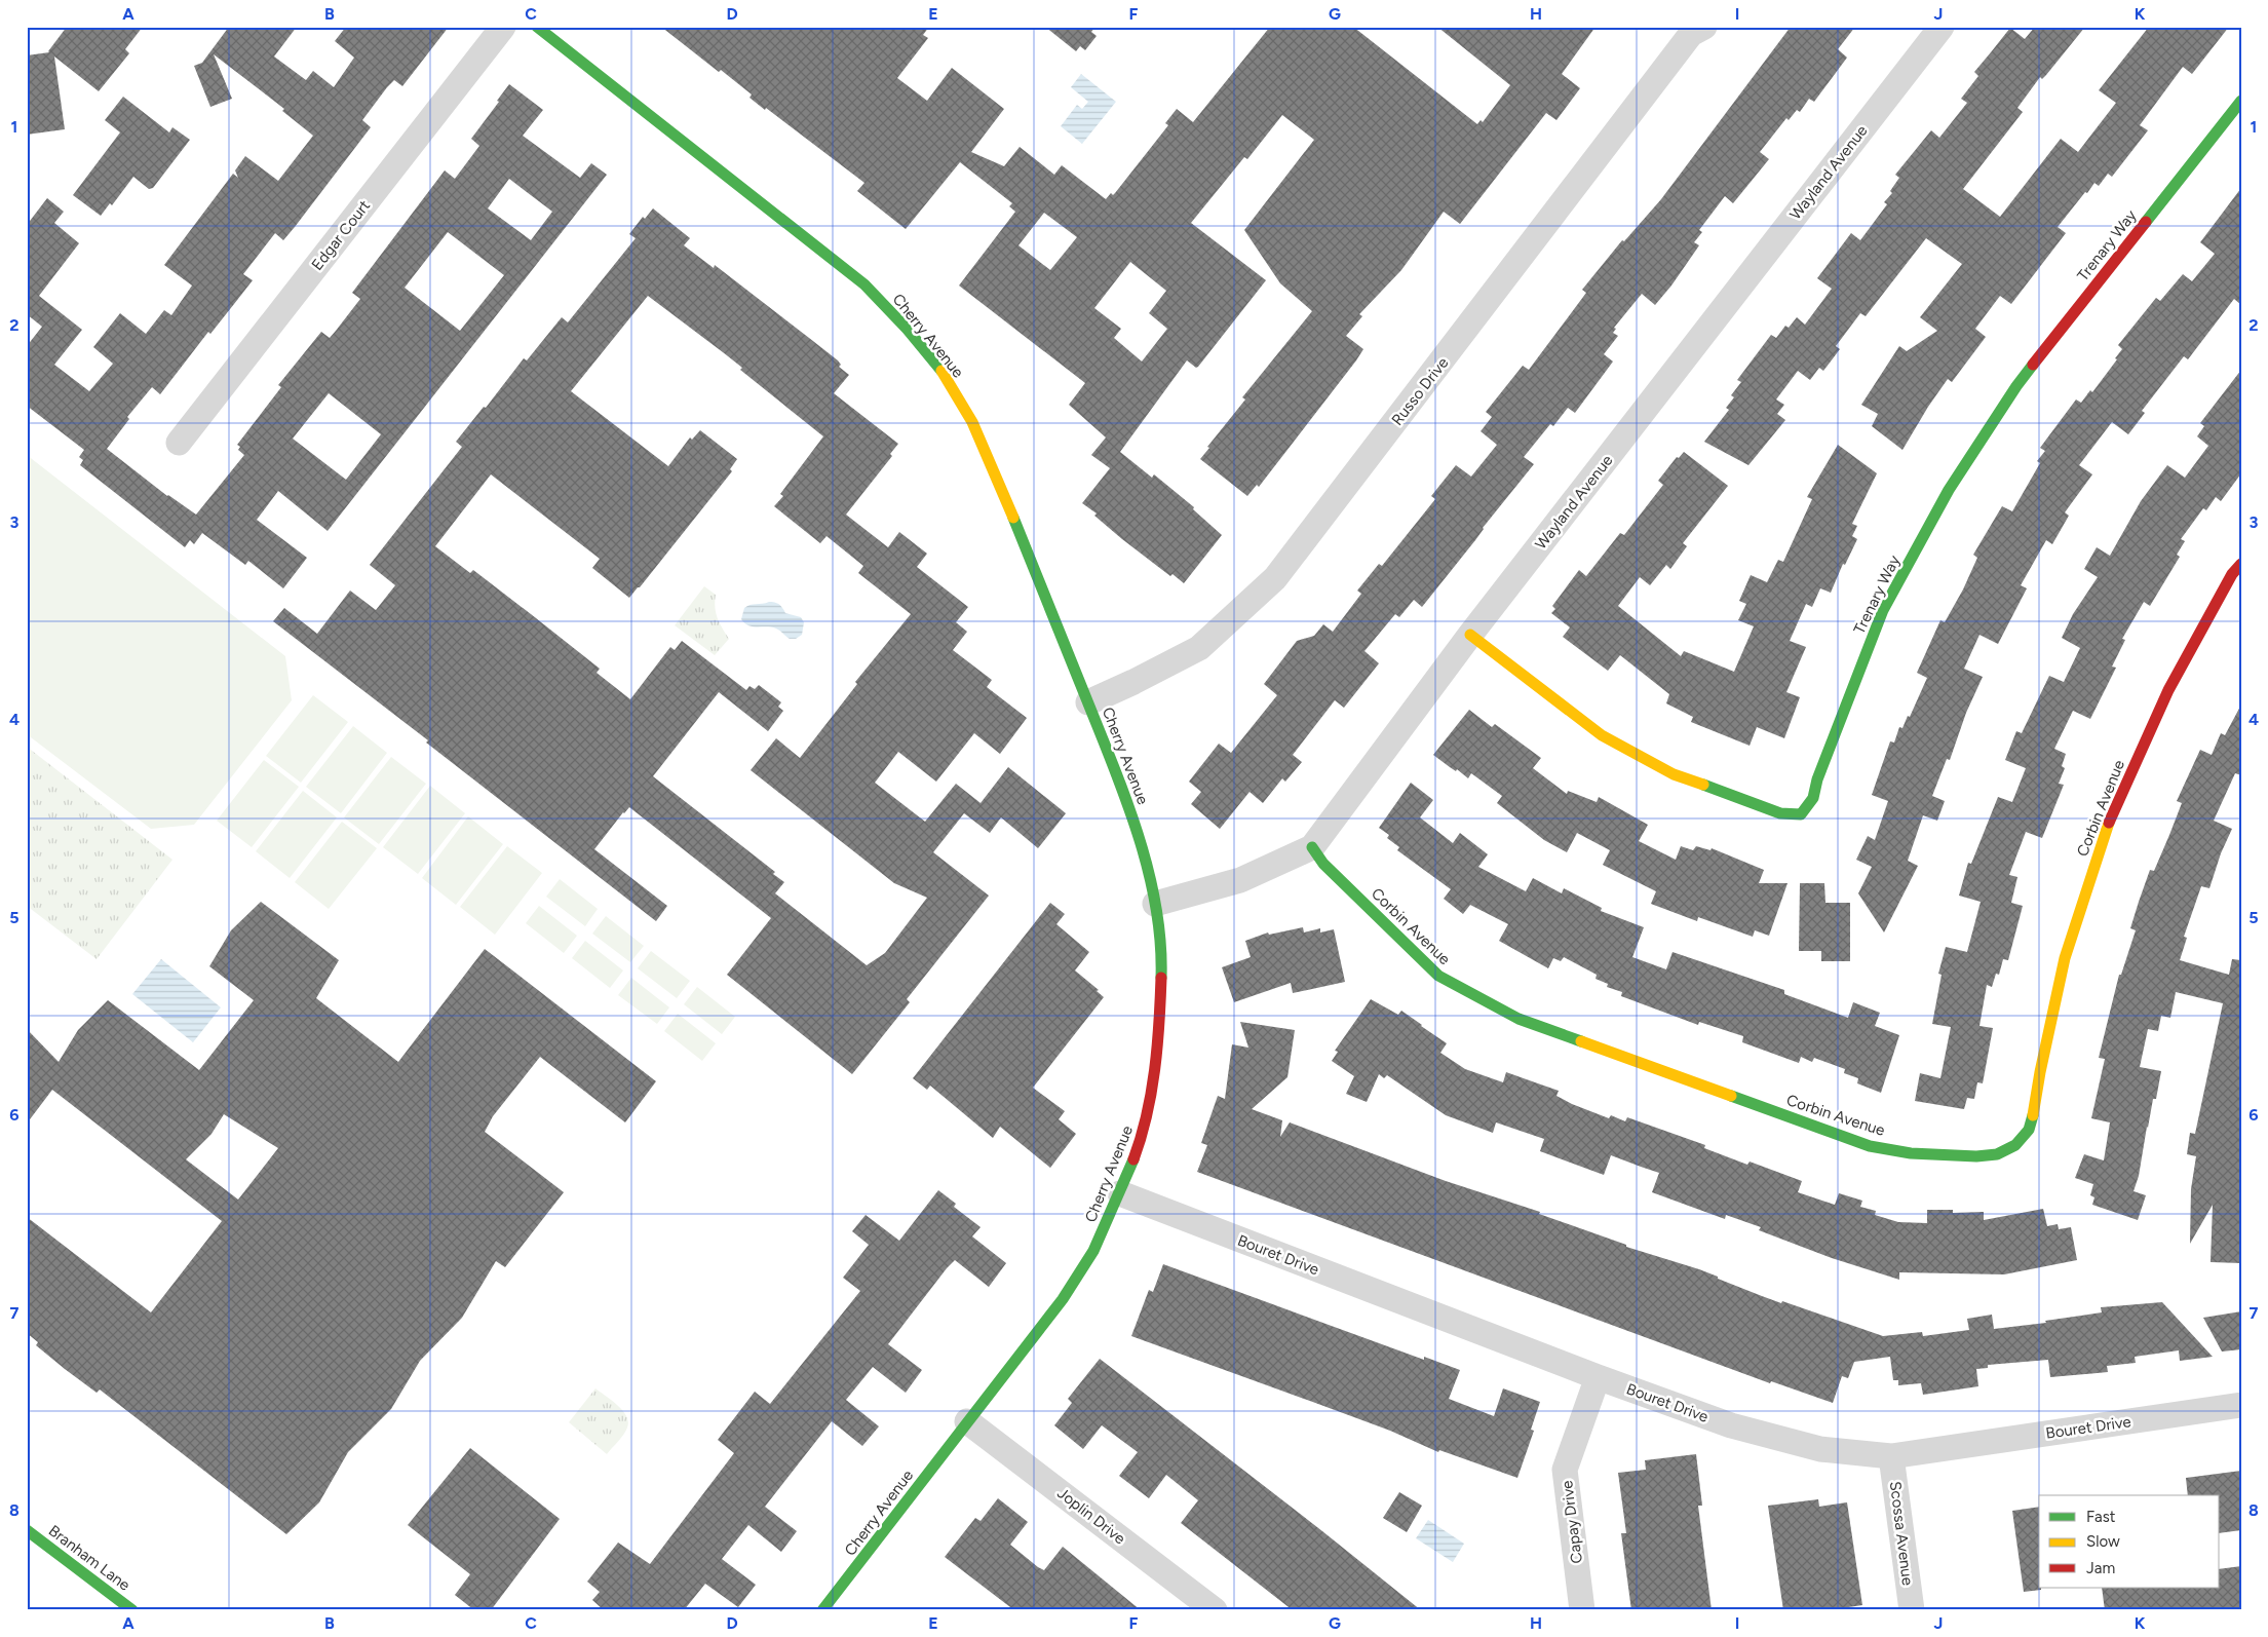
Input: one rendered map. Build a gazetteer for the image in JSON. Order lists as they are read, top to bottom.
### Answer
{
  "streets": {
    "street": [
      "Wayland Avenue",
      "Edgar Court",
      "Trenary Way",
      "Cherry Avenue",
      "Russo Drive",
      "Corbin Avenue",
      "Bouret Drive",
      "Joplin Drive",
      "Capay Drive",
      "Scossa Avenue",
      "Branham Lane"
    ]
  },
  "crossings": [
    ["Wayland Avenue", "Trenary Way"],
    ["Wayland Avenue", "Cherry Avenue"],
    ["Wayland Avenue", "Corbin Avenue"],
    ["Cherry Avenue", "Russo Drive"],
    ["Cherry Avenue", "Bouret Drive"],
    ["Cherry Avenue", "Joplin Drive"],
    ["Bouret Drive", "Capay Drive"],
    ["Bouret Drive", "Scossa Avenue"]
  ],
  "legend": ["Fast", "Slow", "Jam"],
  "grid": {
    "columns": [
      "A",
      "B",
      "C",
      "D",
      "E",
      "F",
      "G",
      "H",
      "I",
      "J",
      "K"
    ],
    "rows": [
      "1",
      "2",
      "3",
      "4",
      "5",
      "6",
      "7",
      "8"
    ]
  }
}
